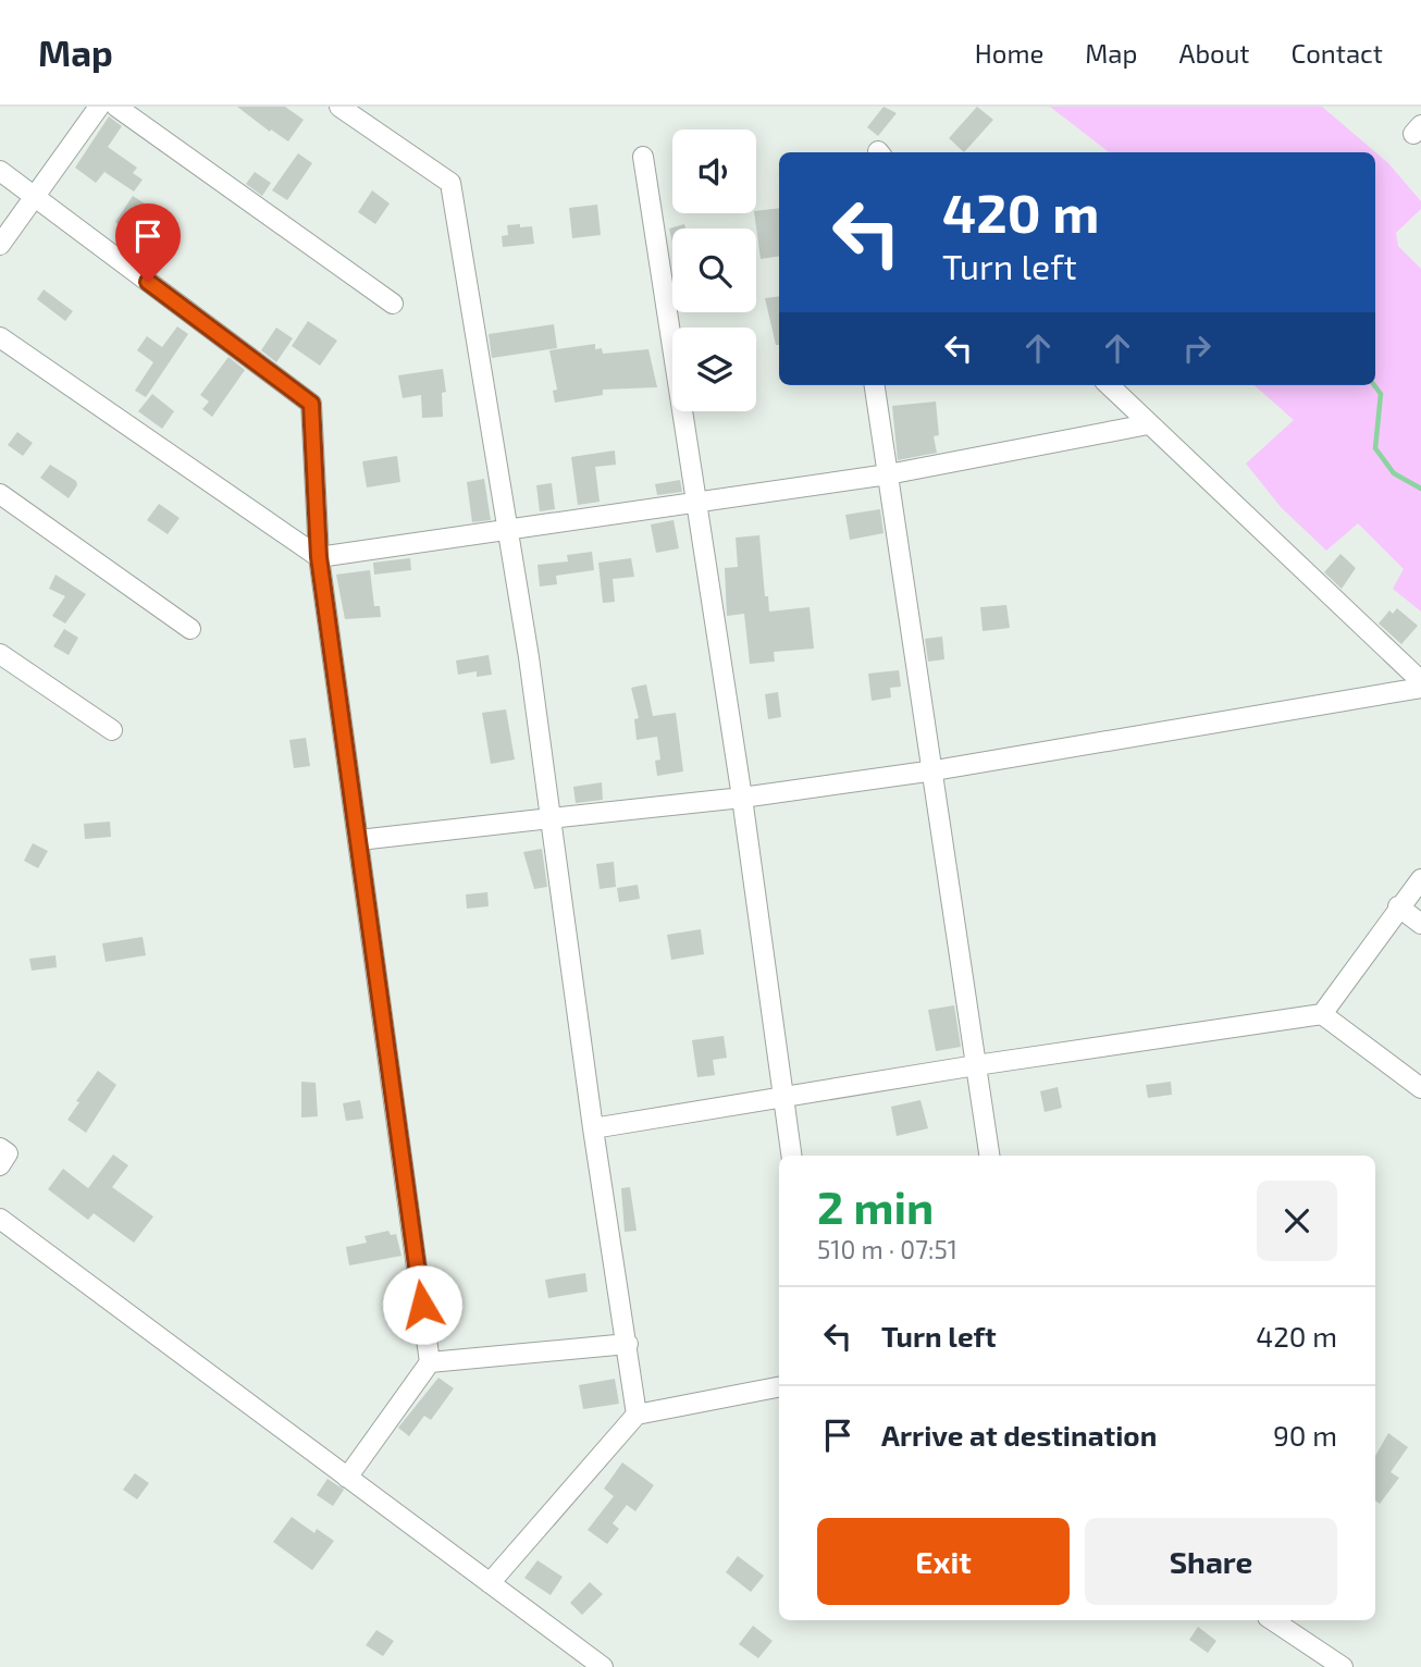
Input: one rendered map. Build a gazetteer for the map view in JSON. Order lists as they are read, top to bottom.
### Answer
{
  "page": {
    "header": "Map",
    "nav": [
      "Home",
      "Map",
      "About",
      "Contact"
    ],
    "turn": ["420 m", "Turn left"],
    "heading": ["2 min", "510 m · 07:51"],
    "list": [
      {
        "name": "Turn left",
        "value": "420 m"
      },
      {
        "name": "Arrive at destination",
        "value": "90 m"
      }
    ],
    "buttons": ["Exit", "Share"]
  }
}
